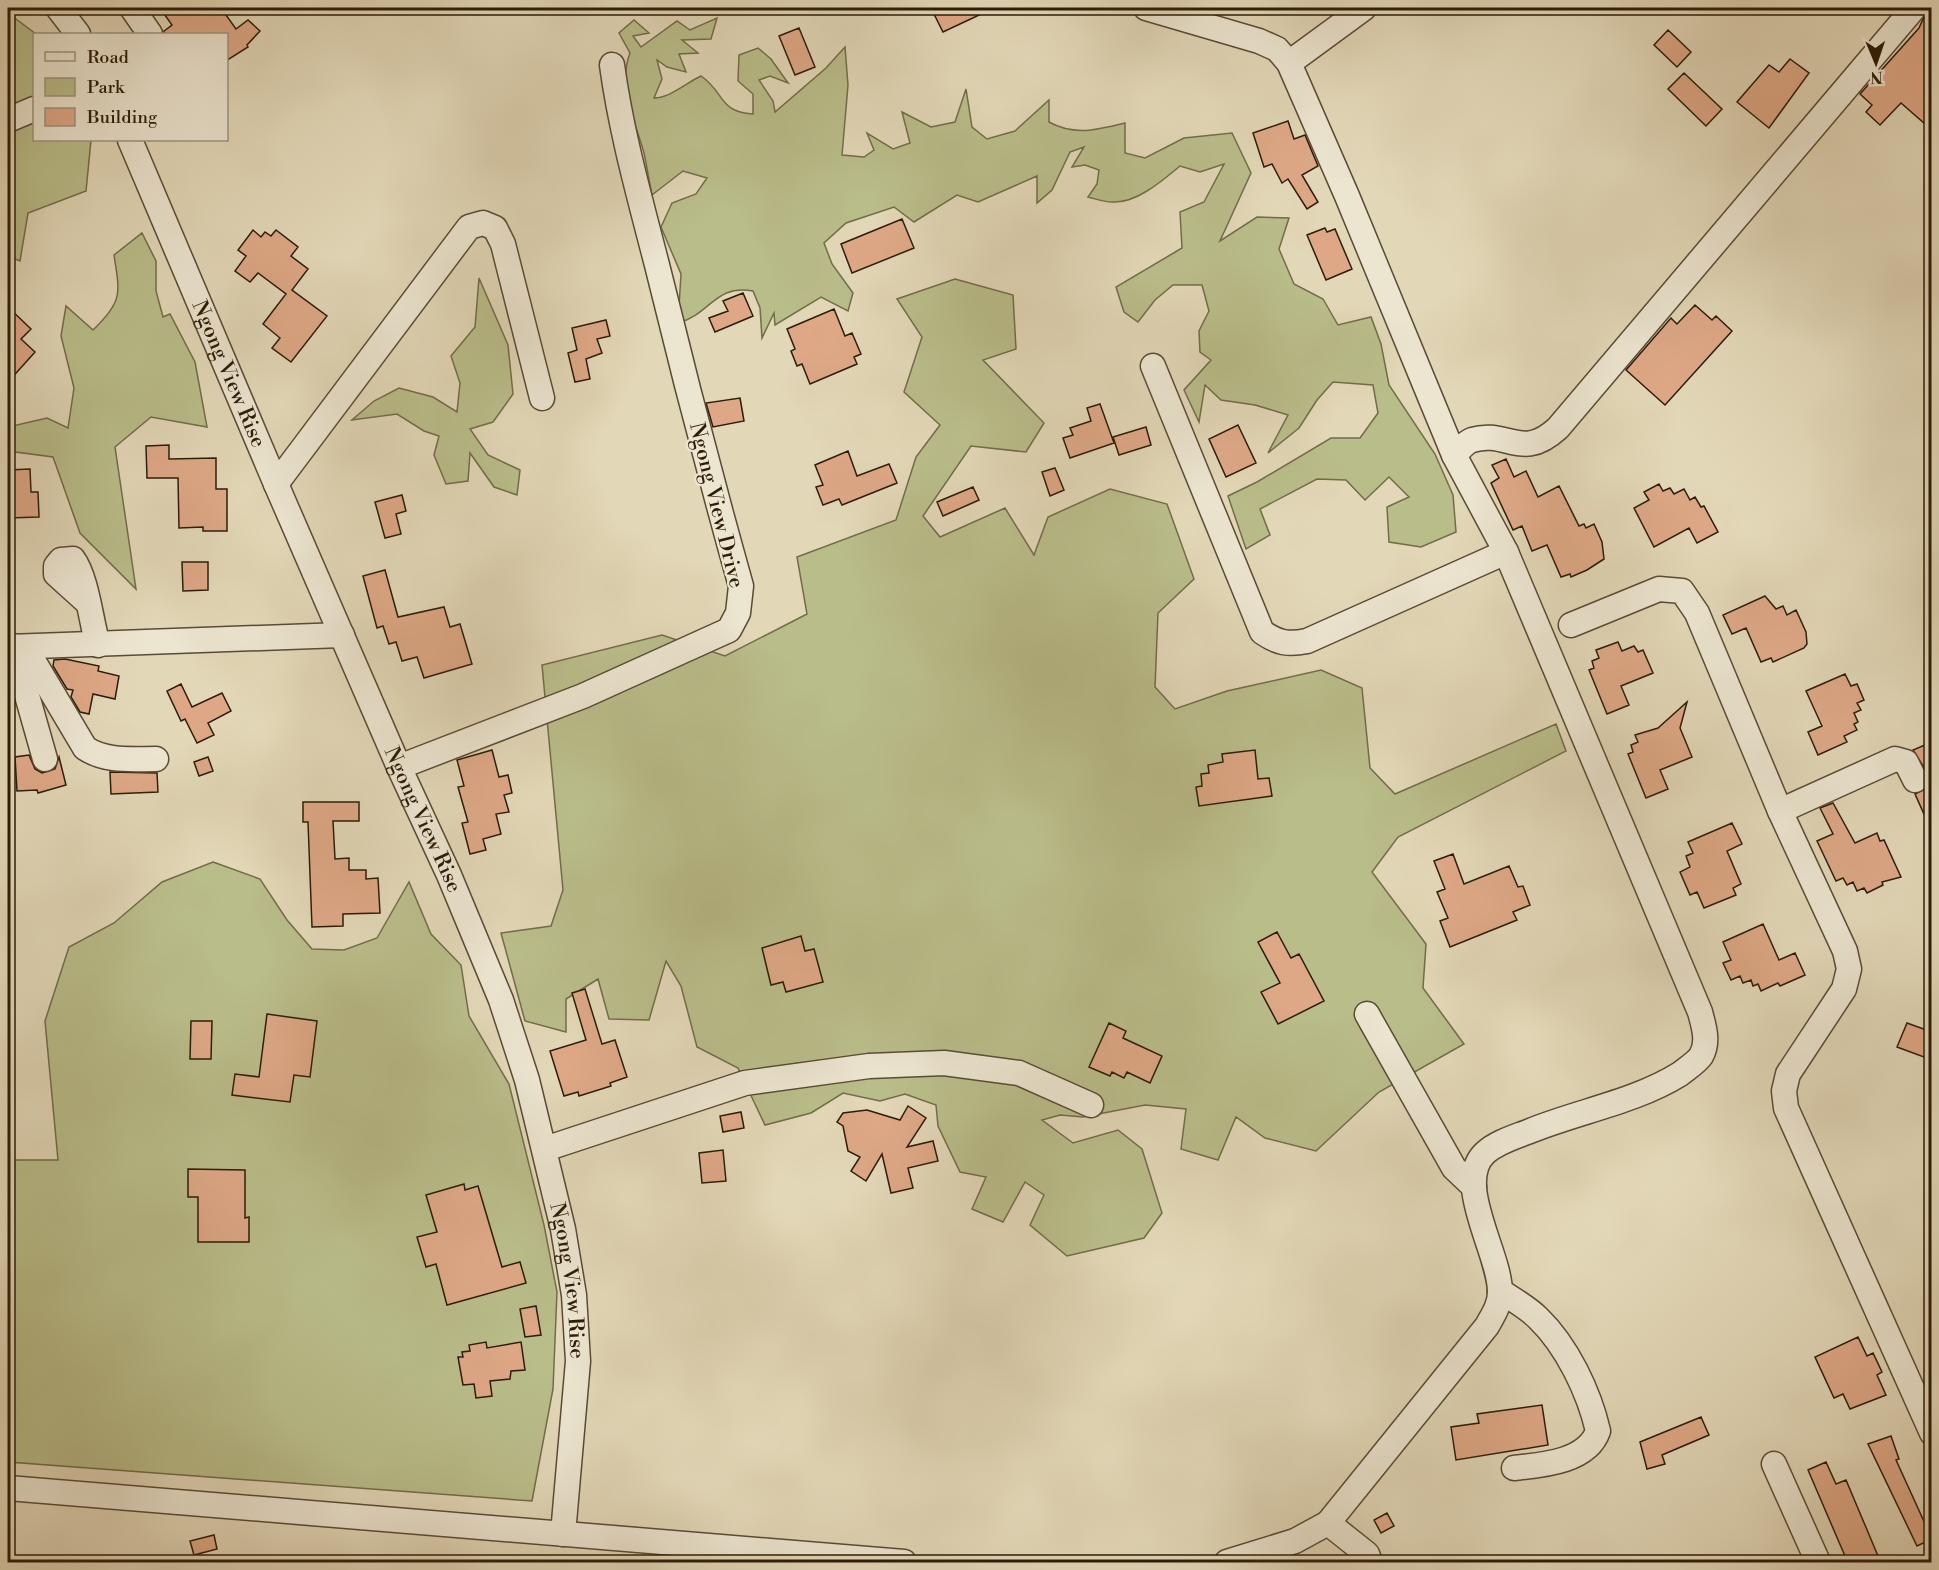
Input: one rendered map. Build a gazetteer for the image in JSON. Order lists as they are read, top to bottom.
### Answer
{
  "streets": {
    "street": ["Ngong View Rise", "Ngong View Drive"]
  },
  "crossings": [
    ["Ngong View Rise", "Ngong View Drive"]
  ],
  "legend": ["Road", "Park", "Building"],
  "north": "bottom"
}
